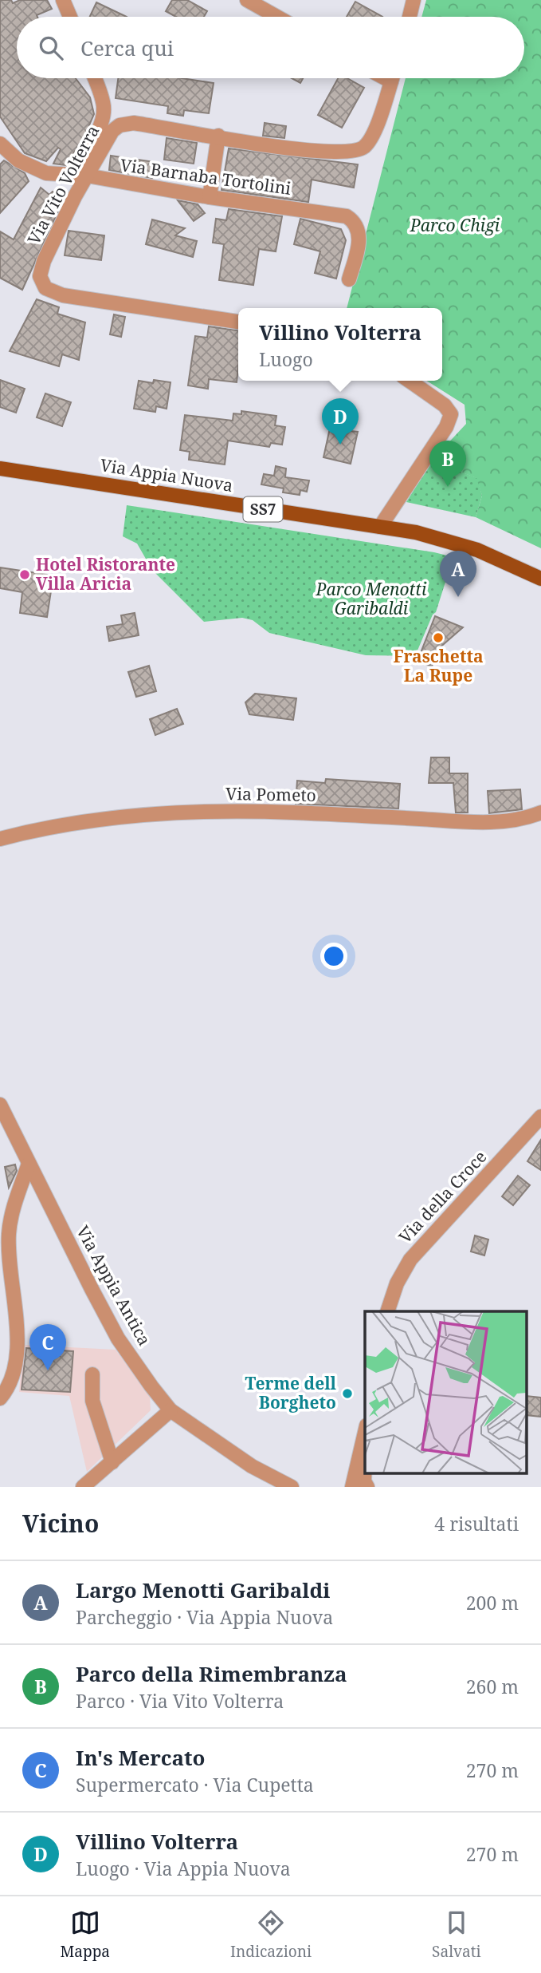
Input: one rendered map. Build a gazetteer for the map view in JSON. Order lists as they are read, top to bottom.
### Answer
{
  "streets": {
    "main road": ["Via Appia Nuova", "SS7"],
    "street": [
      "Via Barnaba Tortolini",
      "Via Vito Volterra",
      "Via Pometo",
      "Via della Croce",
      "Via Appia Antica"
    ]
  },
  "crossings": [
    ["Via Barnaba Tortolini", "Via Vito Volterra"]
  ],
  "parks": ["Parco Chigi", "Parco Menotti Garibaldi"],
  "places": ["Hotel Ristorante Villa Aricia", "Fraschetta La Rupe", "Terme dell Borgheto"],
  "page": {
    "search": "Cerca qui",
    "popup": ["Villino Volterra", "Luogo"],
    "pins": [
      "D",
      "B",
      "A",
      "C"
    ],
    "heading": ["Vicino", "4 risultati"],
    "list": [
      {
        "mark": "A",
        "name": "Largo Menotti Garibaldi",
        "note": "Parcheggio · Via Appia Nuova",
        "value": "200 m"
      },
      {
        "mark": "B",
        "name": "Parco della Rimembranza",
        "note": "Parco · Via Vito Volterra",
        "value": "260 m"
      },
      {
        "mark": "C",
        "name": "In's Mercato",
        "note": "Supermercato · Via Cupetta",
        "value": "270 m"
      },
      {
        "mark": "D",
        "name": "Villino Volterra",
        "note": "Luogo · Via Appia Nuova",
        "value": "270 m"
      }
    ],
    "nav": ["Mappa", "Indicazioni", "Salvati"]
  }
}
